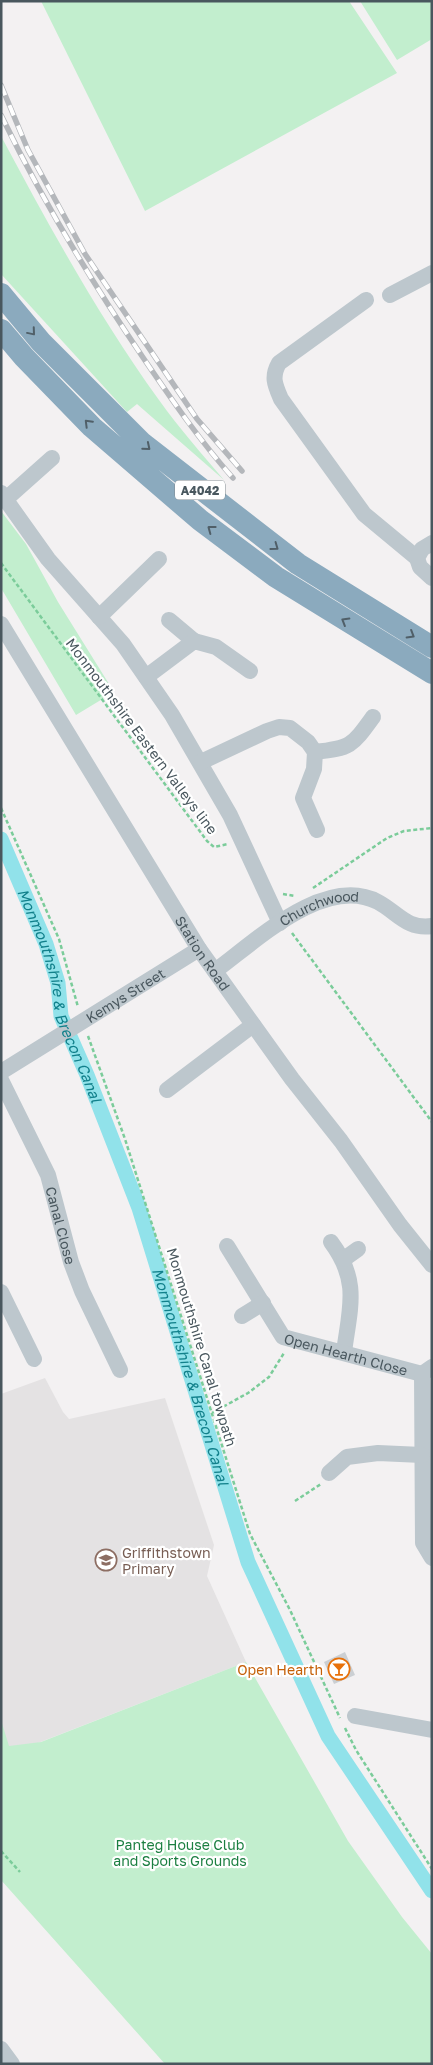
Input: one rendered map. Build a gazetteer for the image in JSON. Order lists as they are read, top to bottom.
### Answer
{
  "streets": {
    "highway": ["A4042"],
    "street": [
      "Churchwood",
      "Station Road",
      "Kemys Street",
      "Canal Close",
      "Open Hearth Close"
    ],
    "path": ["Monmouthshire Eastern Valleys line", "Monmouthshire Canal towpath"]
  },
  "crossings": [
    ["Churchwood", "Station Road"],
    ["Station Road", "Kemys Street"],
    ["Kemys Street", "Monmouthshire Canal towpath"]
  ],
  "water": ["Monmouthshire & Brecon Canal"],
  "parks": ["Panteg House Club and Sports Grounds"],
  "places": {
    "school or university": ["Griffithstown Primary"],
    "bar": ["Open Hearth"]
  }
}
